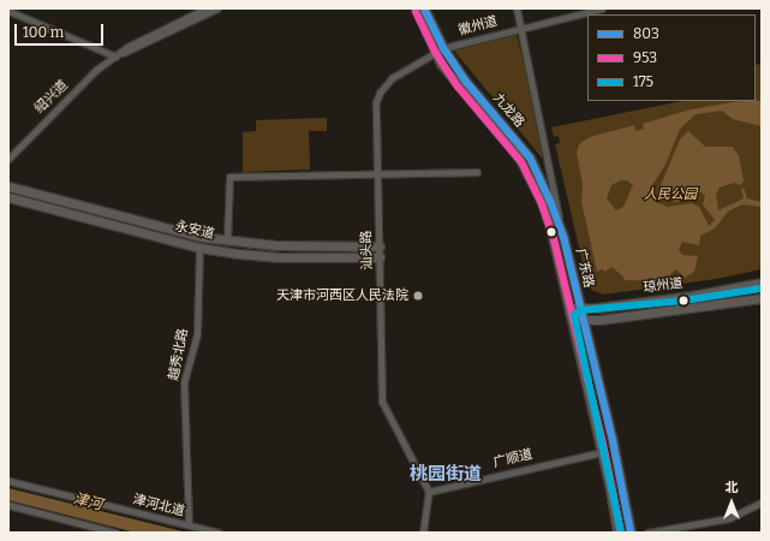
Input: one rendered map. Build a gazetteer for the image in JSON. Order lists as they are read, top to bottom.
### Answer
{
  "streets": {
    "main road": [
      "九龙路",
      "永安道",
      "广东路",
      "琼州道"
    ],
    "street": [
      "徽州道",
      "绍兴道",
      "汕头路",
      "越秀北路",
      "广顺道",
      "津河北道"
    ]
  },
  "crossings": [
    ["徽州道", "九龙路"],
    ["徽州道", "汕头路"],
    ["徽州道", "广东路"],
    ["九龙路", "汕头路"],
    ["九龙路", "广东路"],
    ["永安道", "汕头路"],
    ["永安道", "越秀北路"],
    ["汕头路", "广顺道"],
    ["广东路", "琼州道"],
    ["广东路", "广顺道"],
    ["越秀北路", "津河北道"]
  ],
  "districts": ["桃园街道"],
  "water": ["津河"],
  "parks": ["人民公园"],
  "places": ["天津市河西区人民法院"],
  "lines": ["transit line 803", "transit line 953", "transit line 175"],
  "legend": ["803", "953", "175"],
  "scale_bar": "100 m",
  "north": "top"
}
